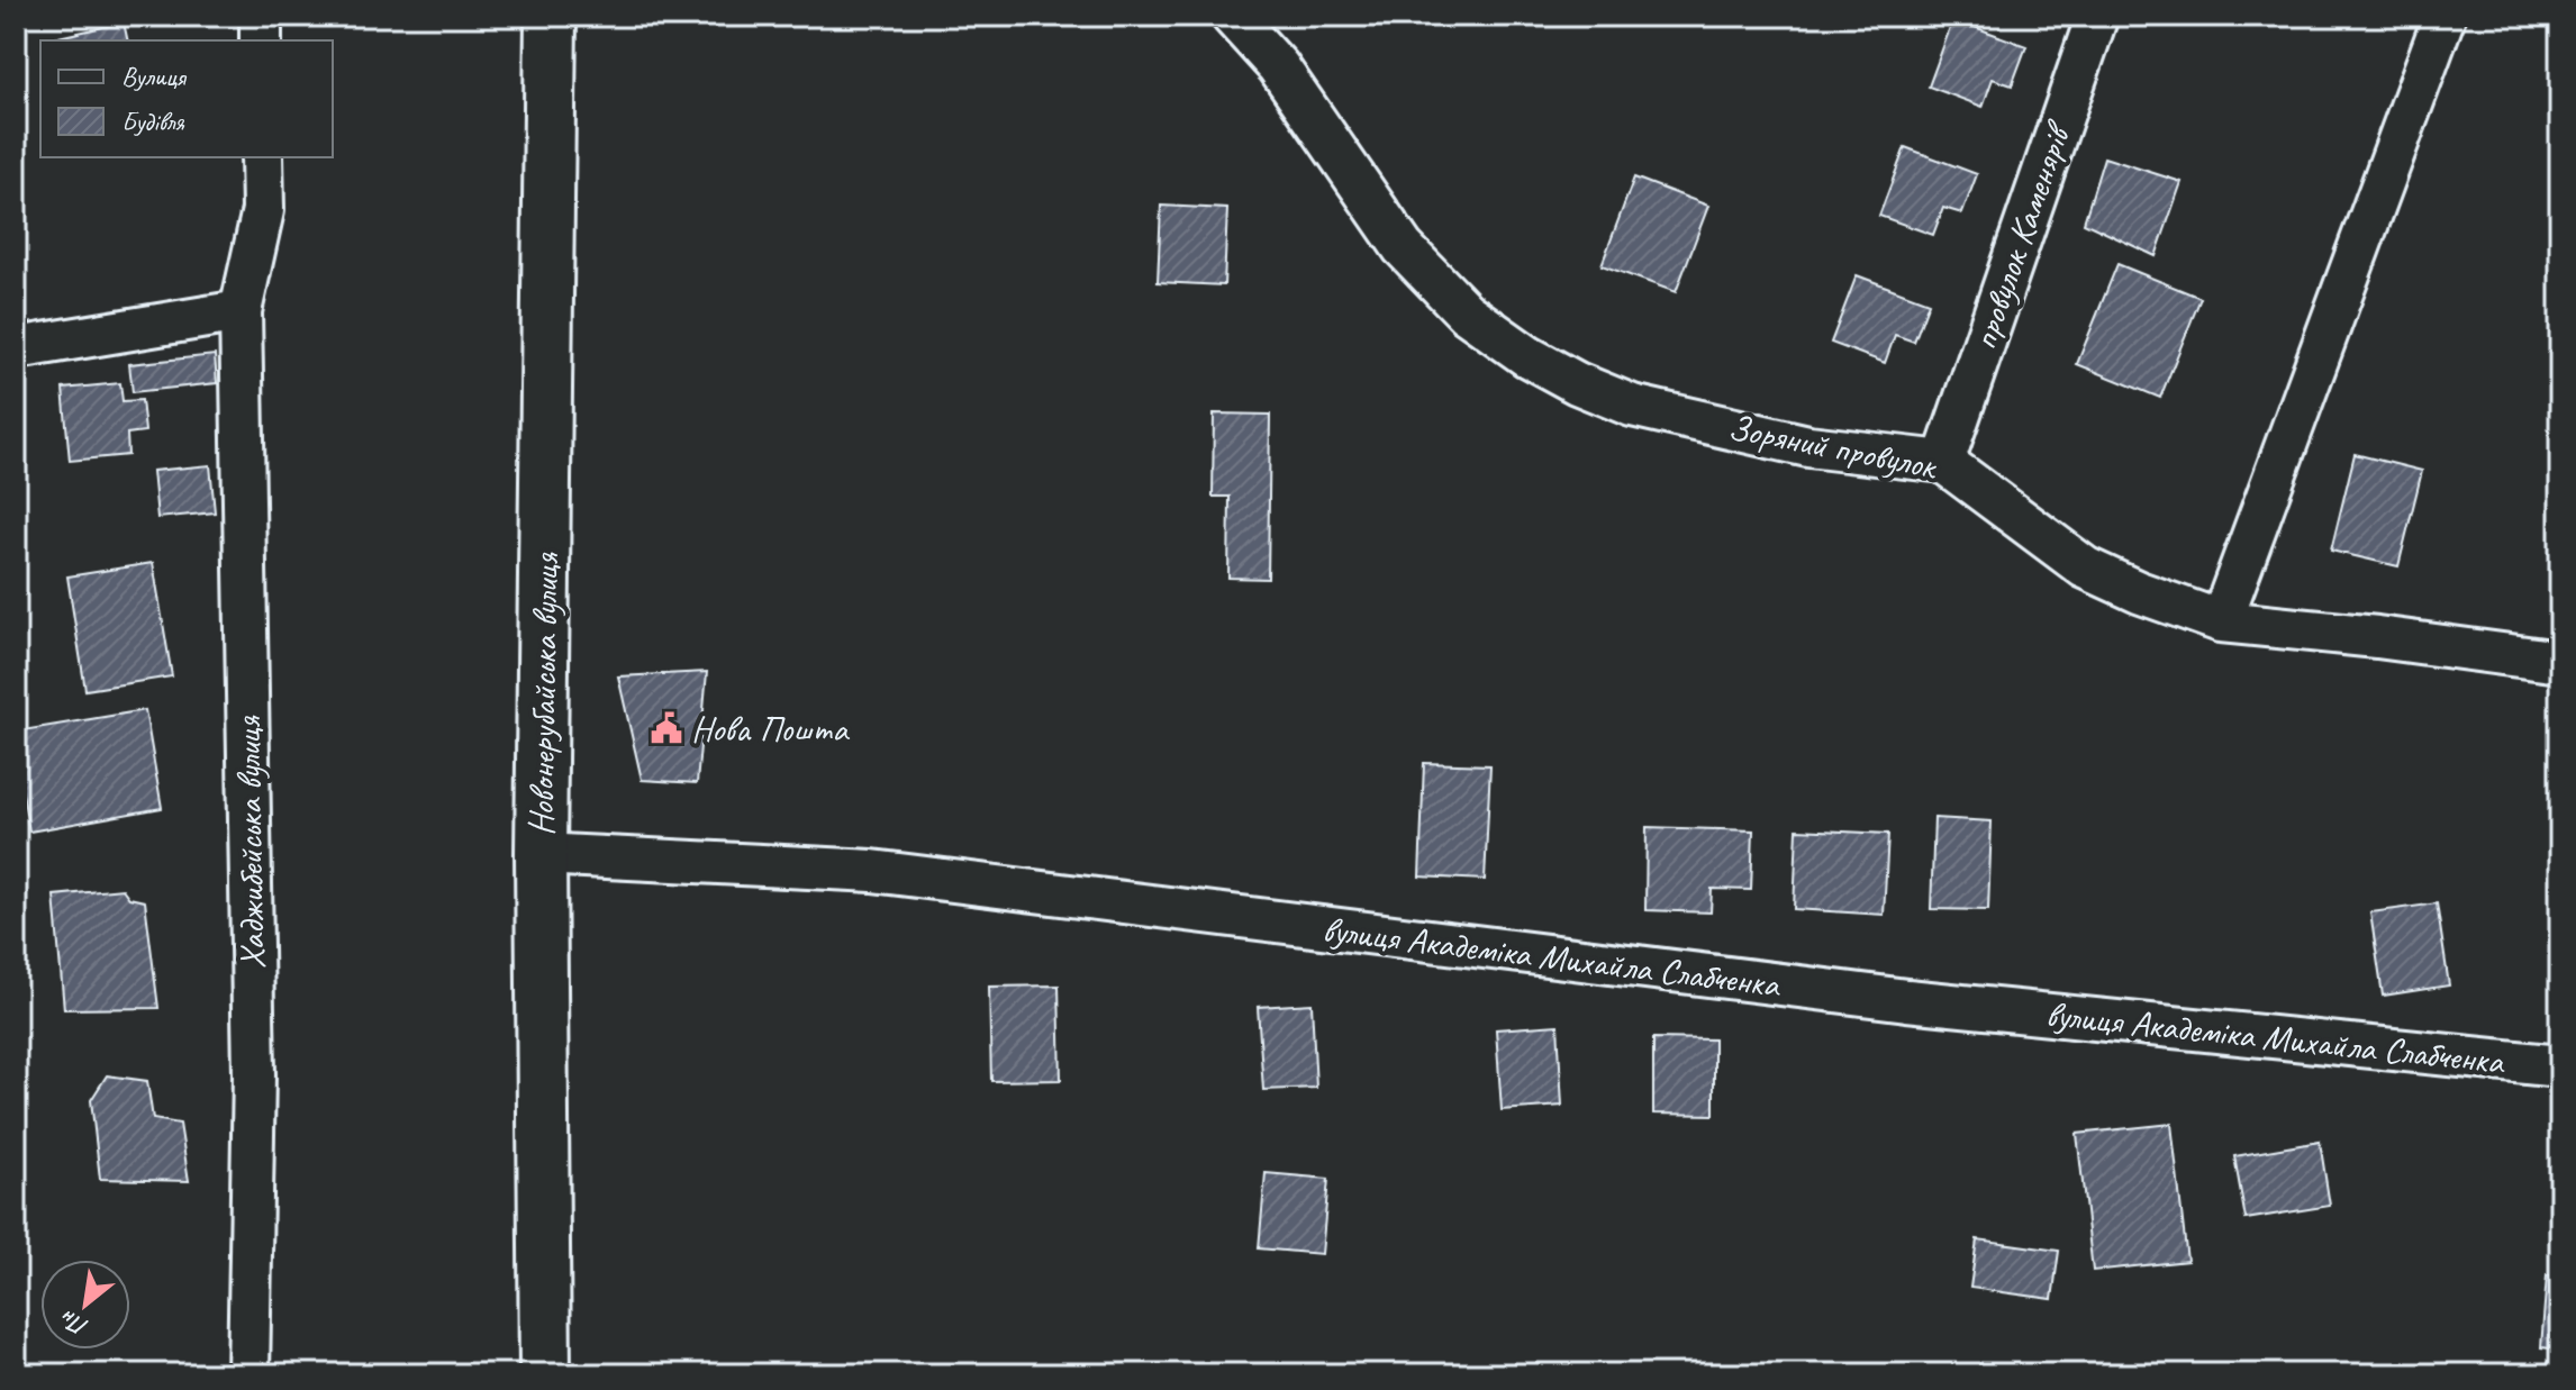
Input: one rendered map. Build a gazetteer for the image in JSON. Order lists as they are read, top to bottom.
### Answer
{
  "streets": {
    "street": [
      "провулок Каменярів",
      "Зоряний провулок",
      "Новонерубайська вулиця",
      "Хаджибейська вулиця",
      "вулиця Академіка Михайла Слабченка"
    ]
  },
  "crossings": [
    ["провулок Каменярів", "Зоряний провулок"],
    ["Новонерубайська вулиця", "вулиця Академіка Михайла Слабченка"]
  ],
  "places": {
    "public building": ["Нова Пошта"]
  },
  "legend": ["Вулиця", "Будівля"],
  "north": "bottom left"
}
